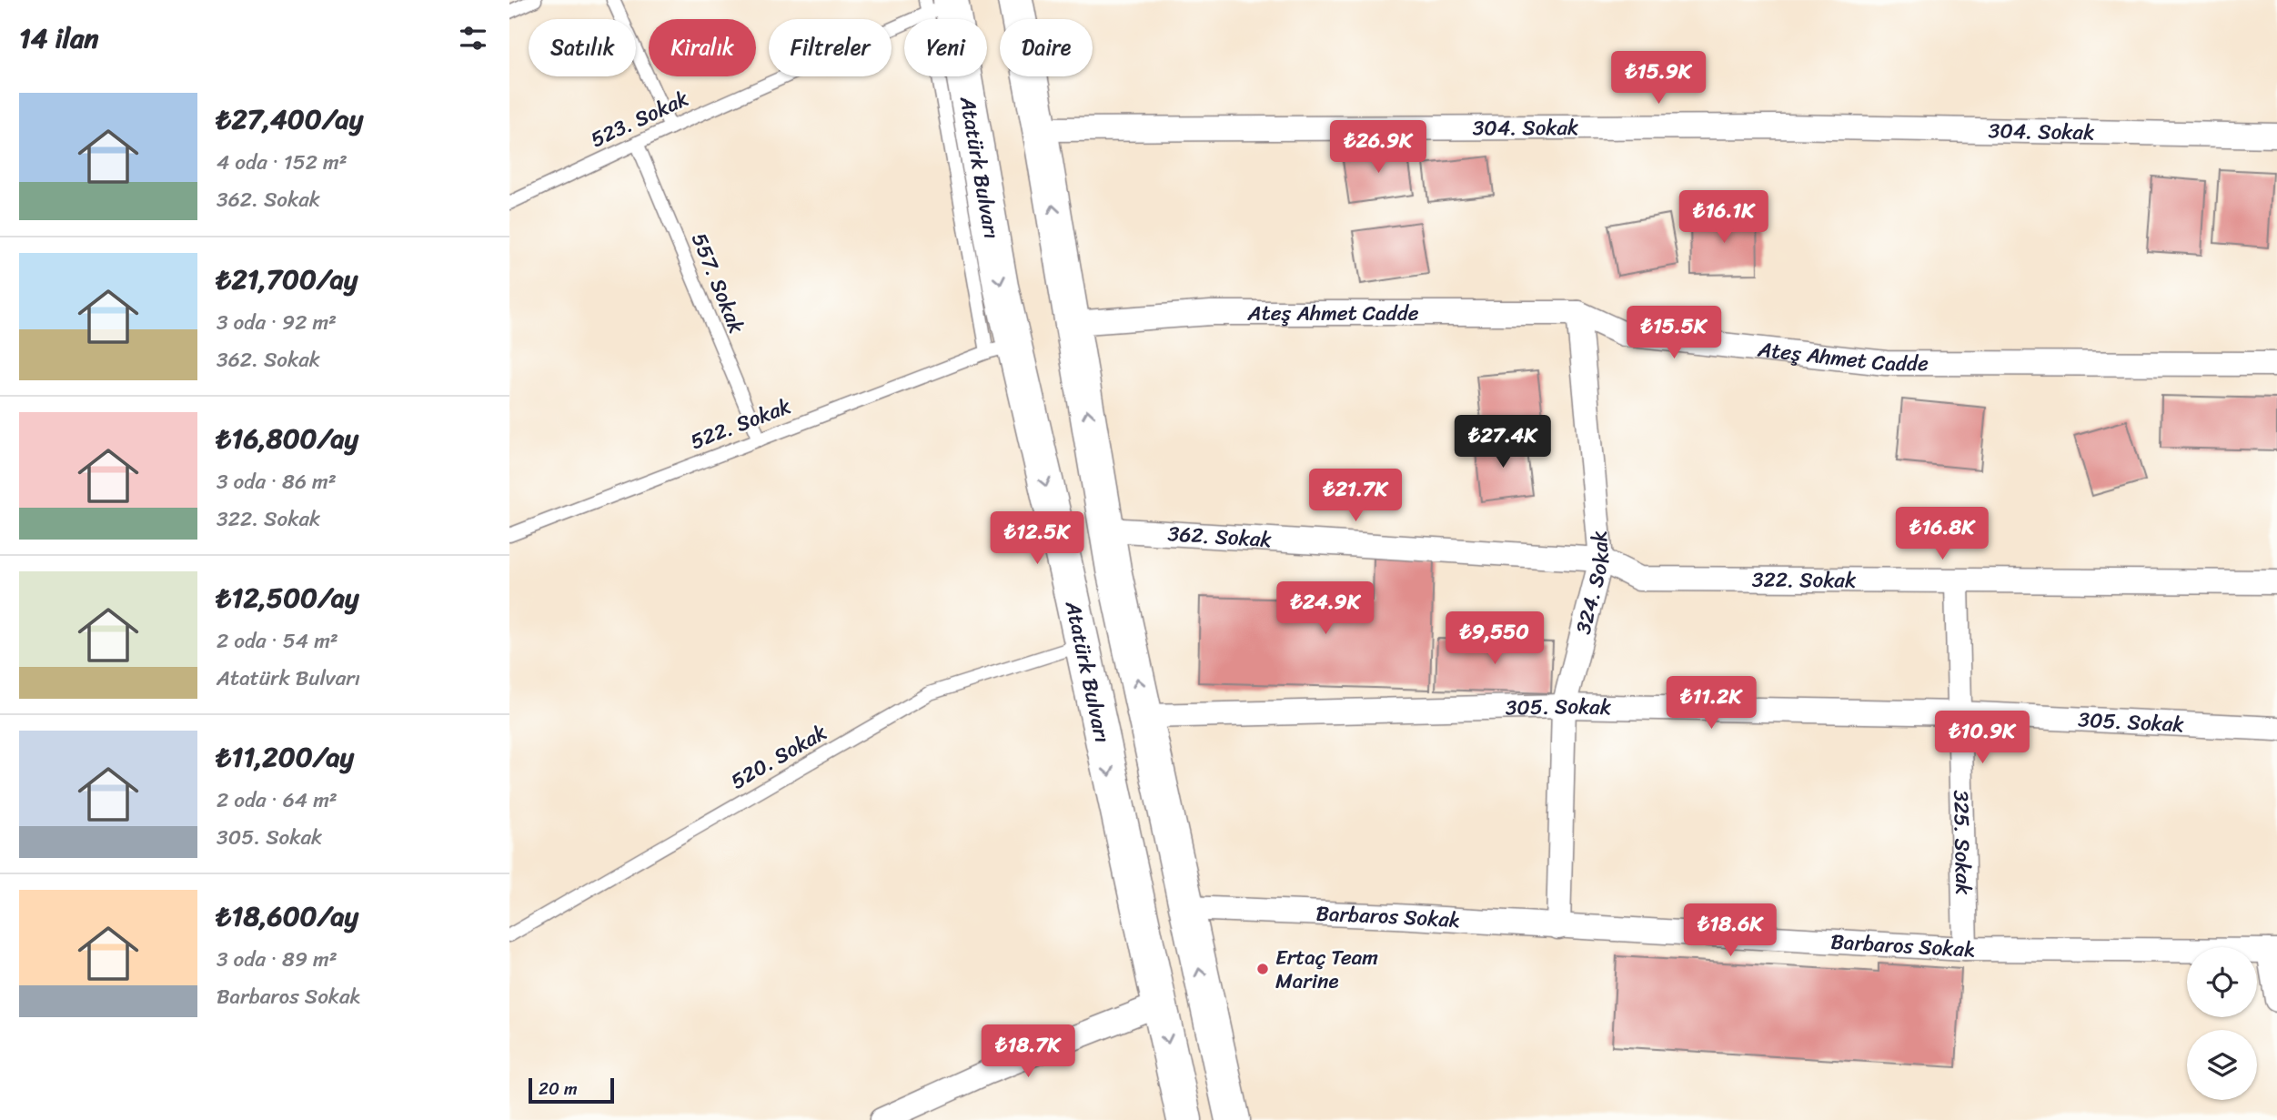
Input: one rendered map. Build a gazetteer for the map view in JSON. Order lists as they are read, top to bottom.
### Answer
{
  "streets": {
    "main road": ["Atatürk Bulvarı"],
    "street": [
      "304. Sokak",
      "Ateş Ahmet Cadde",
      "362. Sokak",
      "322. Sokak",
      "324. Sokak",
      "305. Sokak",
      "325. Sokak",
      "Barbaros Sokak"
    ],
    "lane": [
      "523. Sokak",
      "557. Sokak",
      "522. Sokak",
      "520. Sokak"
    ]
  },
  "crossings": [
    ["523. Sokak", "Atatürk Bulvarı"],
    ["523. Sokak", "557. Sokak"],
    ["Atatürk Bulvarı", "522. Sokak"],
    ["Atatürk Bulvarı", "520. Sokak"],
    ["557. Sokak", "522. Sokak"],
    ["Ateş Ahmet Cadde", "324. Sokak"],
    ["362. Sokak", "322. Sokak"],
    ["362. Sokak", "324. Sokak"],
    ["322. Sokak", "324. Sokak"],
    ["322. Sokak", "325. Sokak"],
    ["324. Sokak", "305. Sokak"],
    ["324. Sokak", "Barbaros Sokak"],
    ["305. Sokak", "325. Sokak"],
    ["325. Sokak", "Barbaros Sokak"]
  ],
  "places": ["Ertaç Team Marine"],
  "scale_bar": "20 m",
  "page": {
    "heading": "14 ilan",
    "chip": [
      "Satılık",
      "Kiralık",
      "Filtreler",
      "Yeni",
      "Daire"
    ],
    "price": [
      "₺15.9K",
      "₺26.9K",
      "₺16.1K",
      "₺15.5K",
      "₺27.4K",
      "₺21.7K",
      "₺16.8K",
      "₺12.5K",
      "₺24.9K",
      "₺9,550",
      "₺11.2K",
      "₺10.9K",
      "₺18.6K",
      "₺18.7K"
    ],
    "list": [
      {
        "name": "₺27,400/ay",
        "note": "4 oda · 152 m² · 362. Sokak"
      },
      {
        "name": "₺21,700/ay",
        "note": "3 oda · 92 m² · 362. Sokak"
      },
      {
        "name": "₺16,800/ay",
        "note": "3 oda · 86 m² · 322. Sokak"
      },
      {
        "name": "₺12,500/ay",
        "note": "2 oda · 54 m² · Atatürk Bulvarı"
      },
      {
        "name": "₺11,200/ay",
        "note": "2 oda · 64 m² · 305. Sokak"
      },
      {
        "name": "₺18,600/ay",
        "note": "3 oda · 89 m² · Barbaros Sokak"
      }
    ],
    "scale": "20 m"
  }
}
